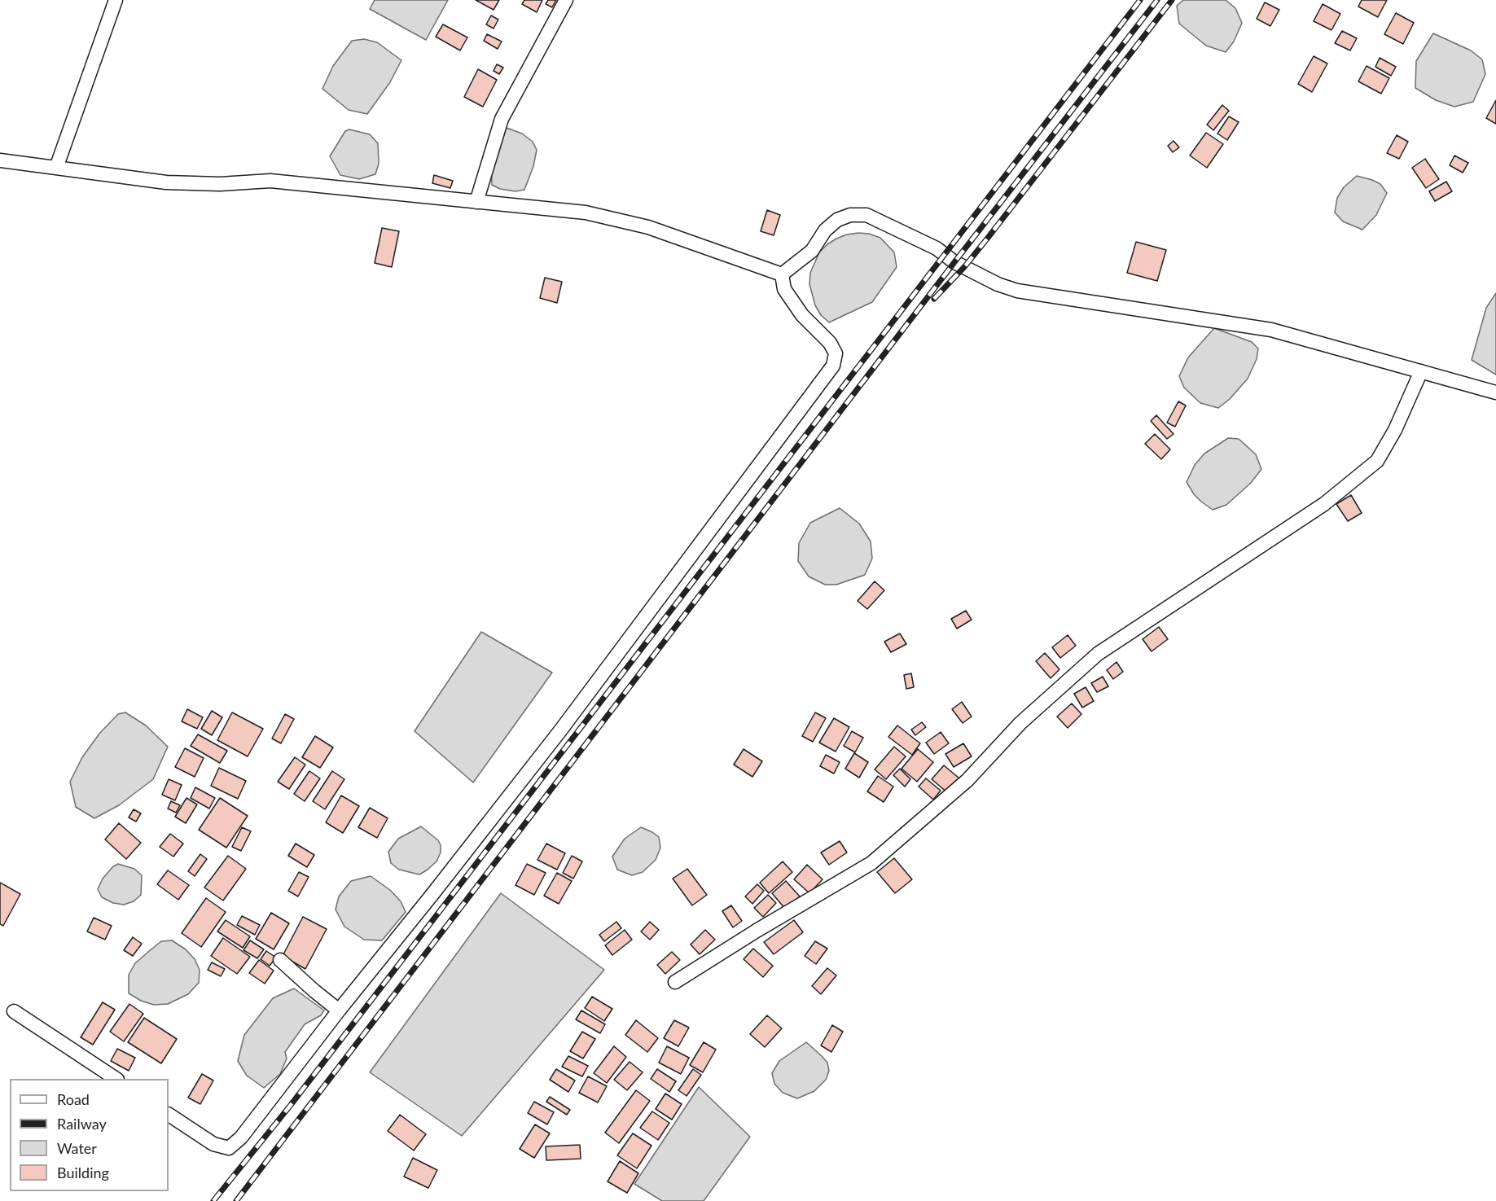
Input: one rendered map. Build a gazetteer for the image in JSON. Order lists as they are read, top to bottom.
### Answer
{
  "legend": [
    "Road",
    "Railway",
    "Water",
    "Building"
  ]
}
